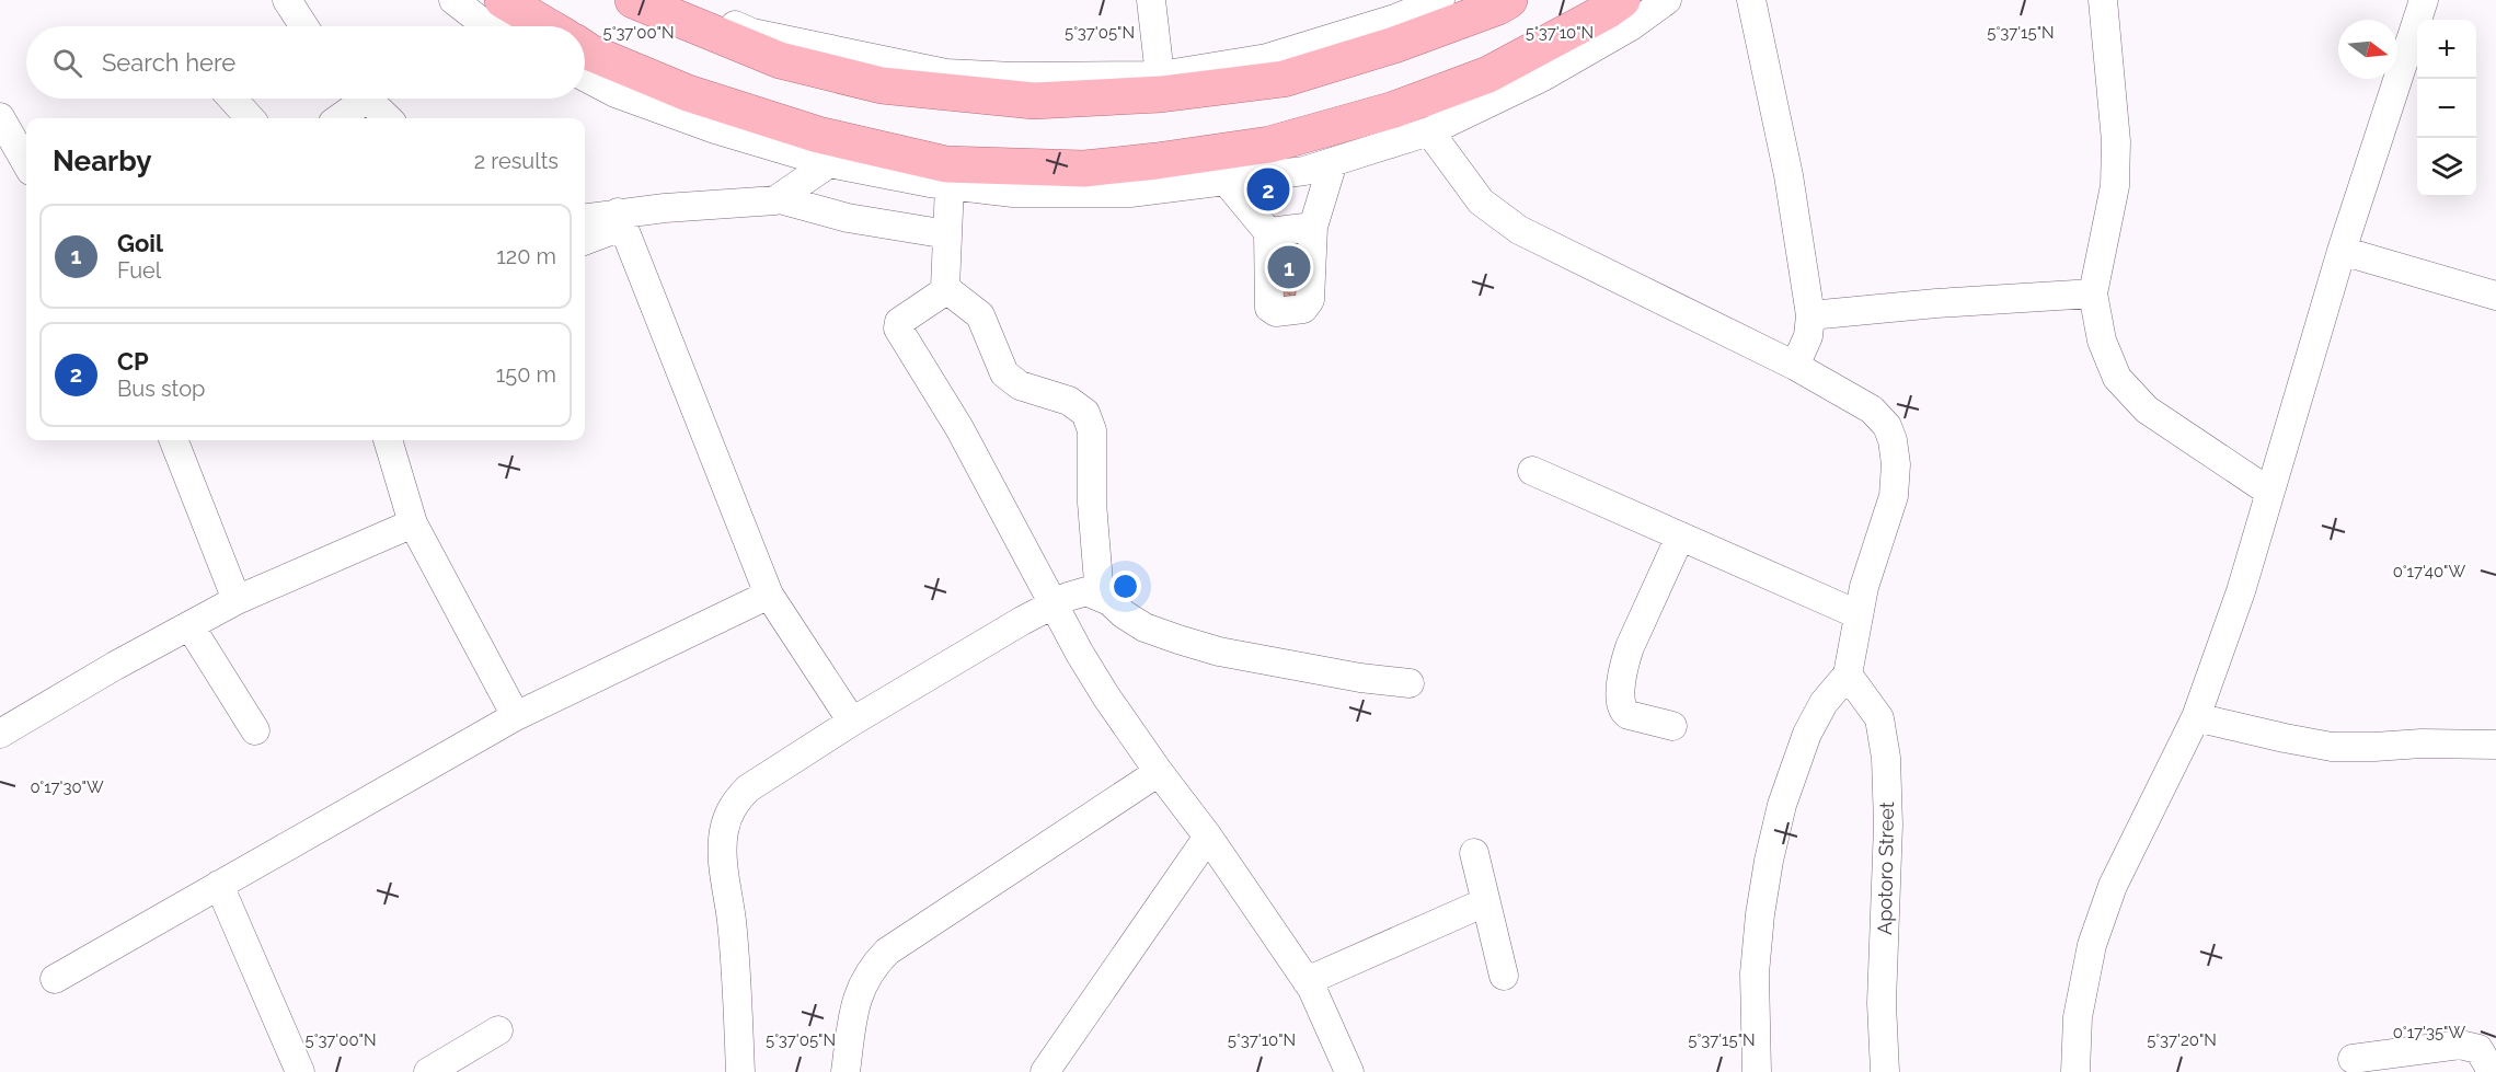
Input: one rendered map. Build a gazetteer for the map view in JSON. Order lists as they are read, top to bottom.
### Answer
{
  "streets": {
    "street": ["Apotoro Street"]
  },
  "north": "right",
  "page": {
    "map_buttons": ["+", "−"],
    "search": "Search here",
    "heading": ["Nearby", "2 results"],
    "pins": ["2", "1"],
    "list": [
      {
        "mark": "1",
        "name": "Goil",
        "note": "Fuel",
        "value": "120 m"
      },
      {
        "mark": "2",
        "name": "CP",
        "note": "Bus stop",
        "value": "150 m"
      }
    ]
  },
  "coordinates": [
    "5°37'00\"N",
    "5°37'05\"N",
    "5°37'10\"N",
    "5°37'15\"N",
    "0°17'40\"W",
    "0°17'30\"W",
    "0°17'35\"W",
    "5°37'20\"N"
  ]
}
